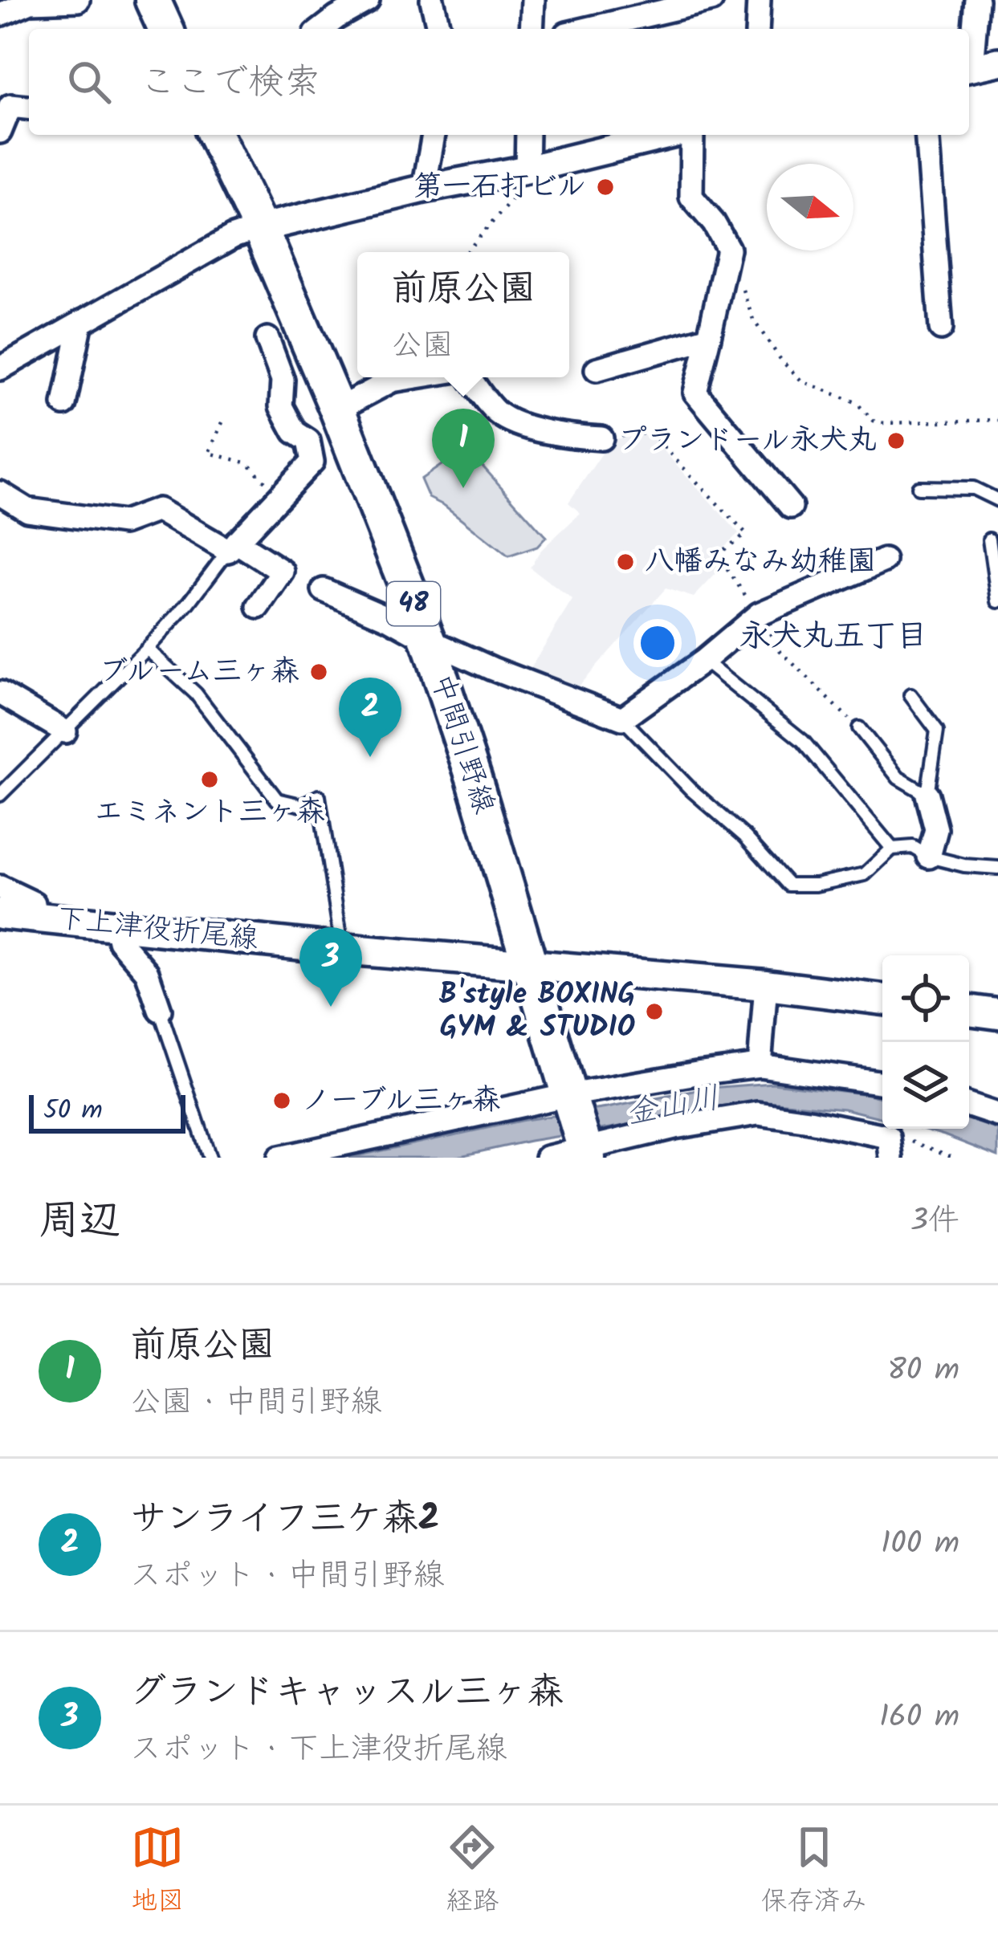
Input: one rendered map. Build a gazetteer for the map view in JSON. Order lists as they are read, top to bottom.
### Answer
{
  "streets": {
    "main road": ["48", "中間引野線", "下上津役折尾線"]
  },
  "crossings": [
    ["中間引野線", "下上津役折尾線"]
  ],
  "districts": ["永犬丸五丁目"],
  "water": ["金山川"],
  "places": [
    "第一石打ビル",
    "プランドール永犬丸",
    "八幡みなみ幼稚園",
    "ブルーム三ヶ森",
    "エミネント三ヶ森",
    "B'style BOXING GYM & STUDIO",
    "ノーブル三ヶ森"
  ],
  "scale_bar": "50 m",
  "north": "right",
  "page": {
    "search": "ここで検索",
    "popup": ["前原公園", "公園"],
    "pins": ["1", "2", "3"],
    "scale": "50 m",
    "heading": ["周辺", "3件"],
    "list": [
      {
        "mark": "1",
        "name": "前原公園",
        "note": "公園 · 中間引野線",
        "value": "80 m"
      },
      {
        "mark": "2",
        "name": "サンライフ三ケ森2",
        "note": "スポット · 中間引野線",
        "value": "100 m"
      },
      {
        "mark": "3",
        "name": "グランドキャッスル三ヶ森",
        "note": "スポット · 下上津役折尾線",
        "value": "160 m"
      }
    ],
    "nav": ["地図", "経路", "保存済み"]
  }
}
